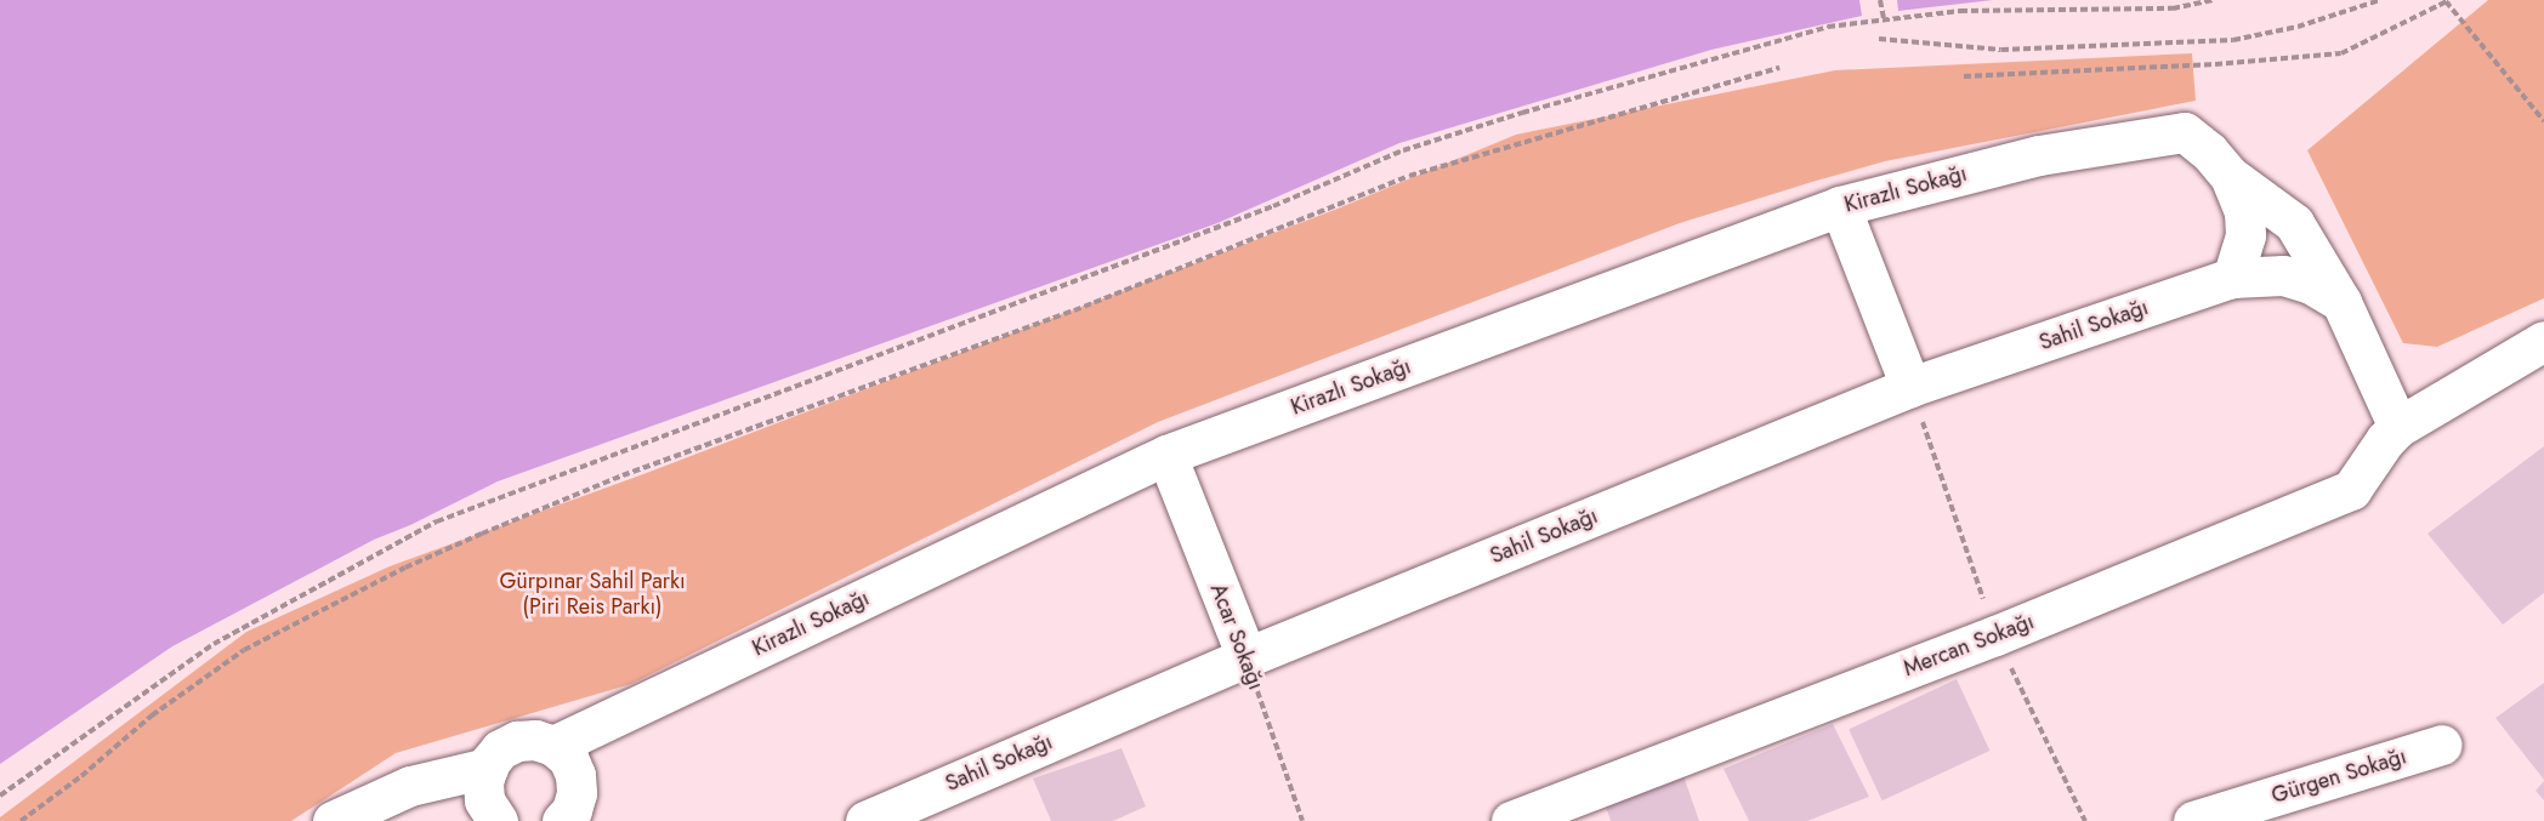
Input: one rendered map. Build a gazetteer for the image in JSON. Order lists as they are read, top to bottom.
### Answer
{
  "streets": {
    "street": [
      "Kirazlı Sokağı",
      "Sahil Sokağı",
      "Acar Sokağı",
      "Mercan Sokağı",
      "Gürgen Sokağı"
    ]
  },
  "crossings": [
    ["Kirazlı Sokağı", "Acar Sokağı"],
    ["Sahil Sokağı", "Acar Sokağı"]
  ],
  "parks": ["Gürpınar Sahil Parkı (Piri Reis Parkı)"]
}
